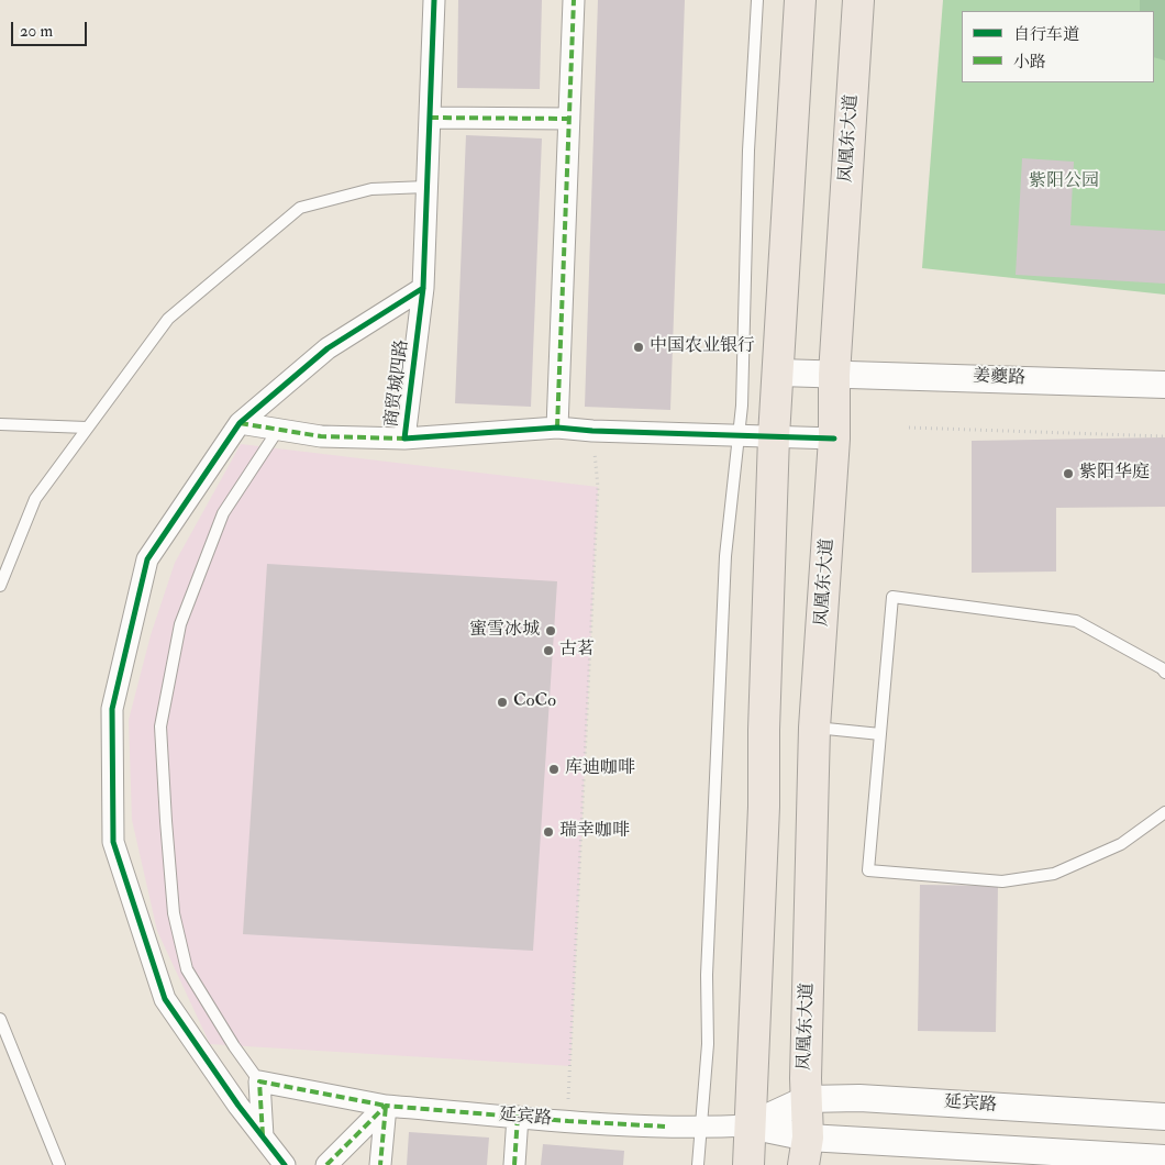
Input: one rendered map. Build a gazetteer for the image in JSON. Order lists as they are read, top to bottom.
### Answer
{
  "streets": {
    "main road": ["凤凰东大道"],
    "street": ["姜夔路", "商贸城四路", "延宾路"]
  },
  "crossings": [
    ["凤凰东大道", "姜夔路"],
    ["凤凰东大道", "商贸城四路"],
    ["凤凰东大道", "延宾路"]
  ],
  "parks": ["紫阳公园"],
  "places": [
    "中国农业银行",
    "紫阳华庭",
    "蜜雪冰城",
    "古茗",
    "CoCo",
    "库迪咖啡",
    "瑞幸咖啡"
  ],
  "legend": ["自行车道", "小路"],
  "scale_bar": "20 m"
}
